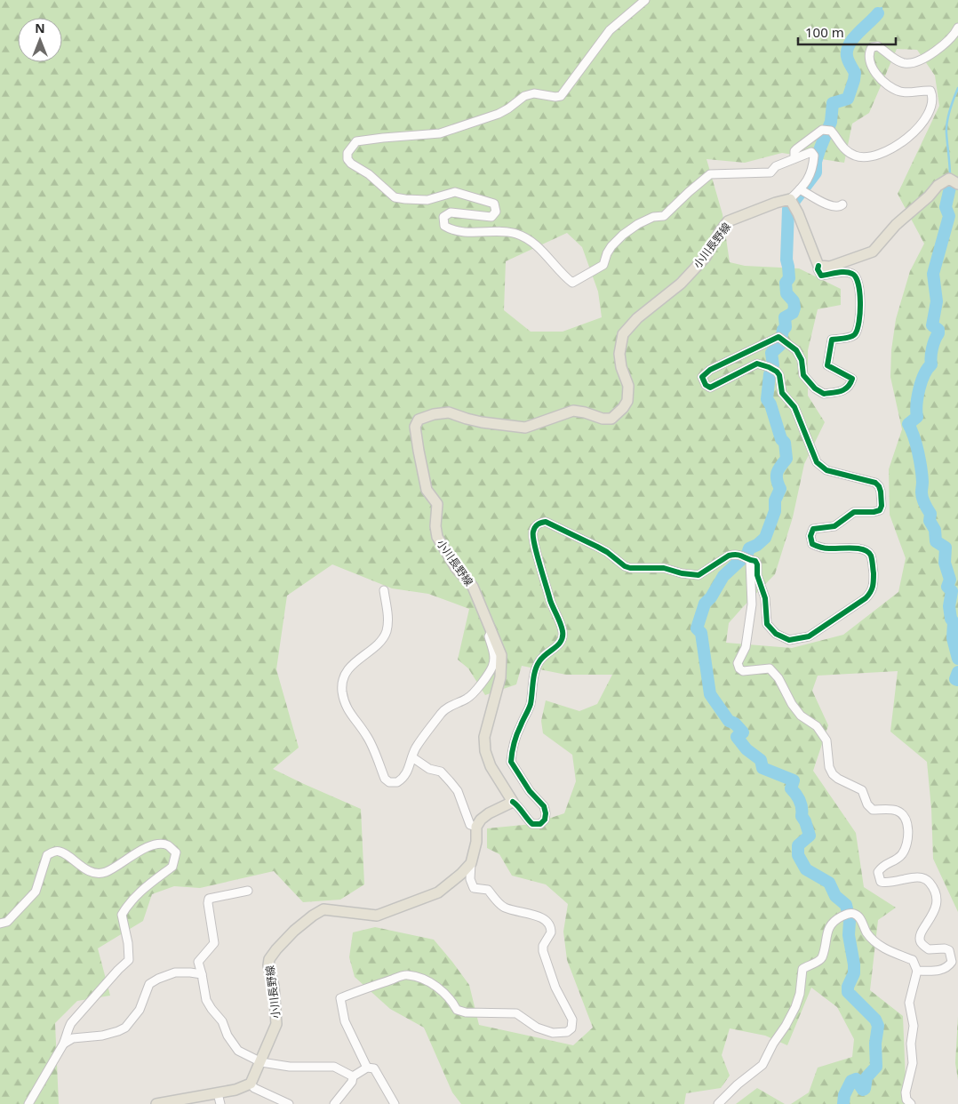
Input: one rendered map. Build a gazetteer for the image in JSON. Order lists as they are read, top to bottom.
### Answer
{
  "streets": {
    "main road": ["小川長野線"]
  },
  "scale_bar": "100 m",
  "north": "top"
}
